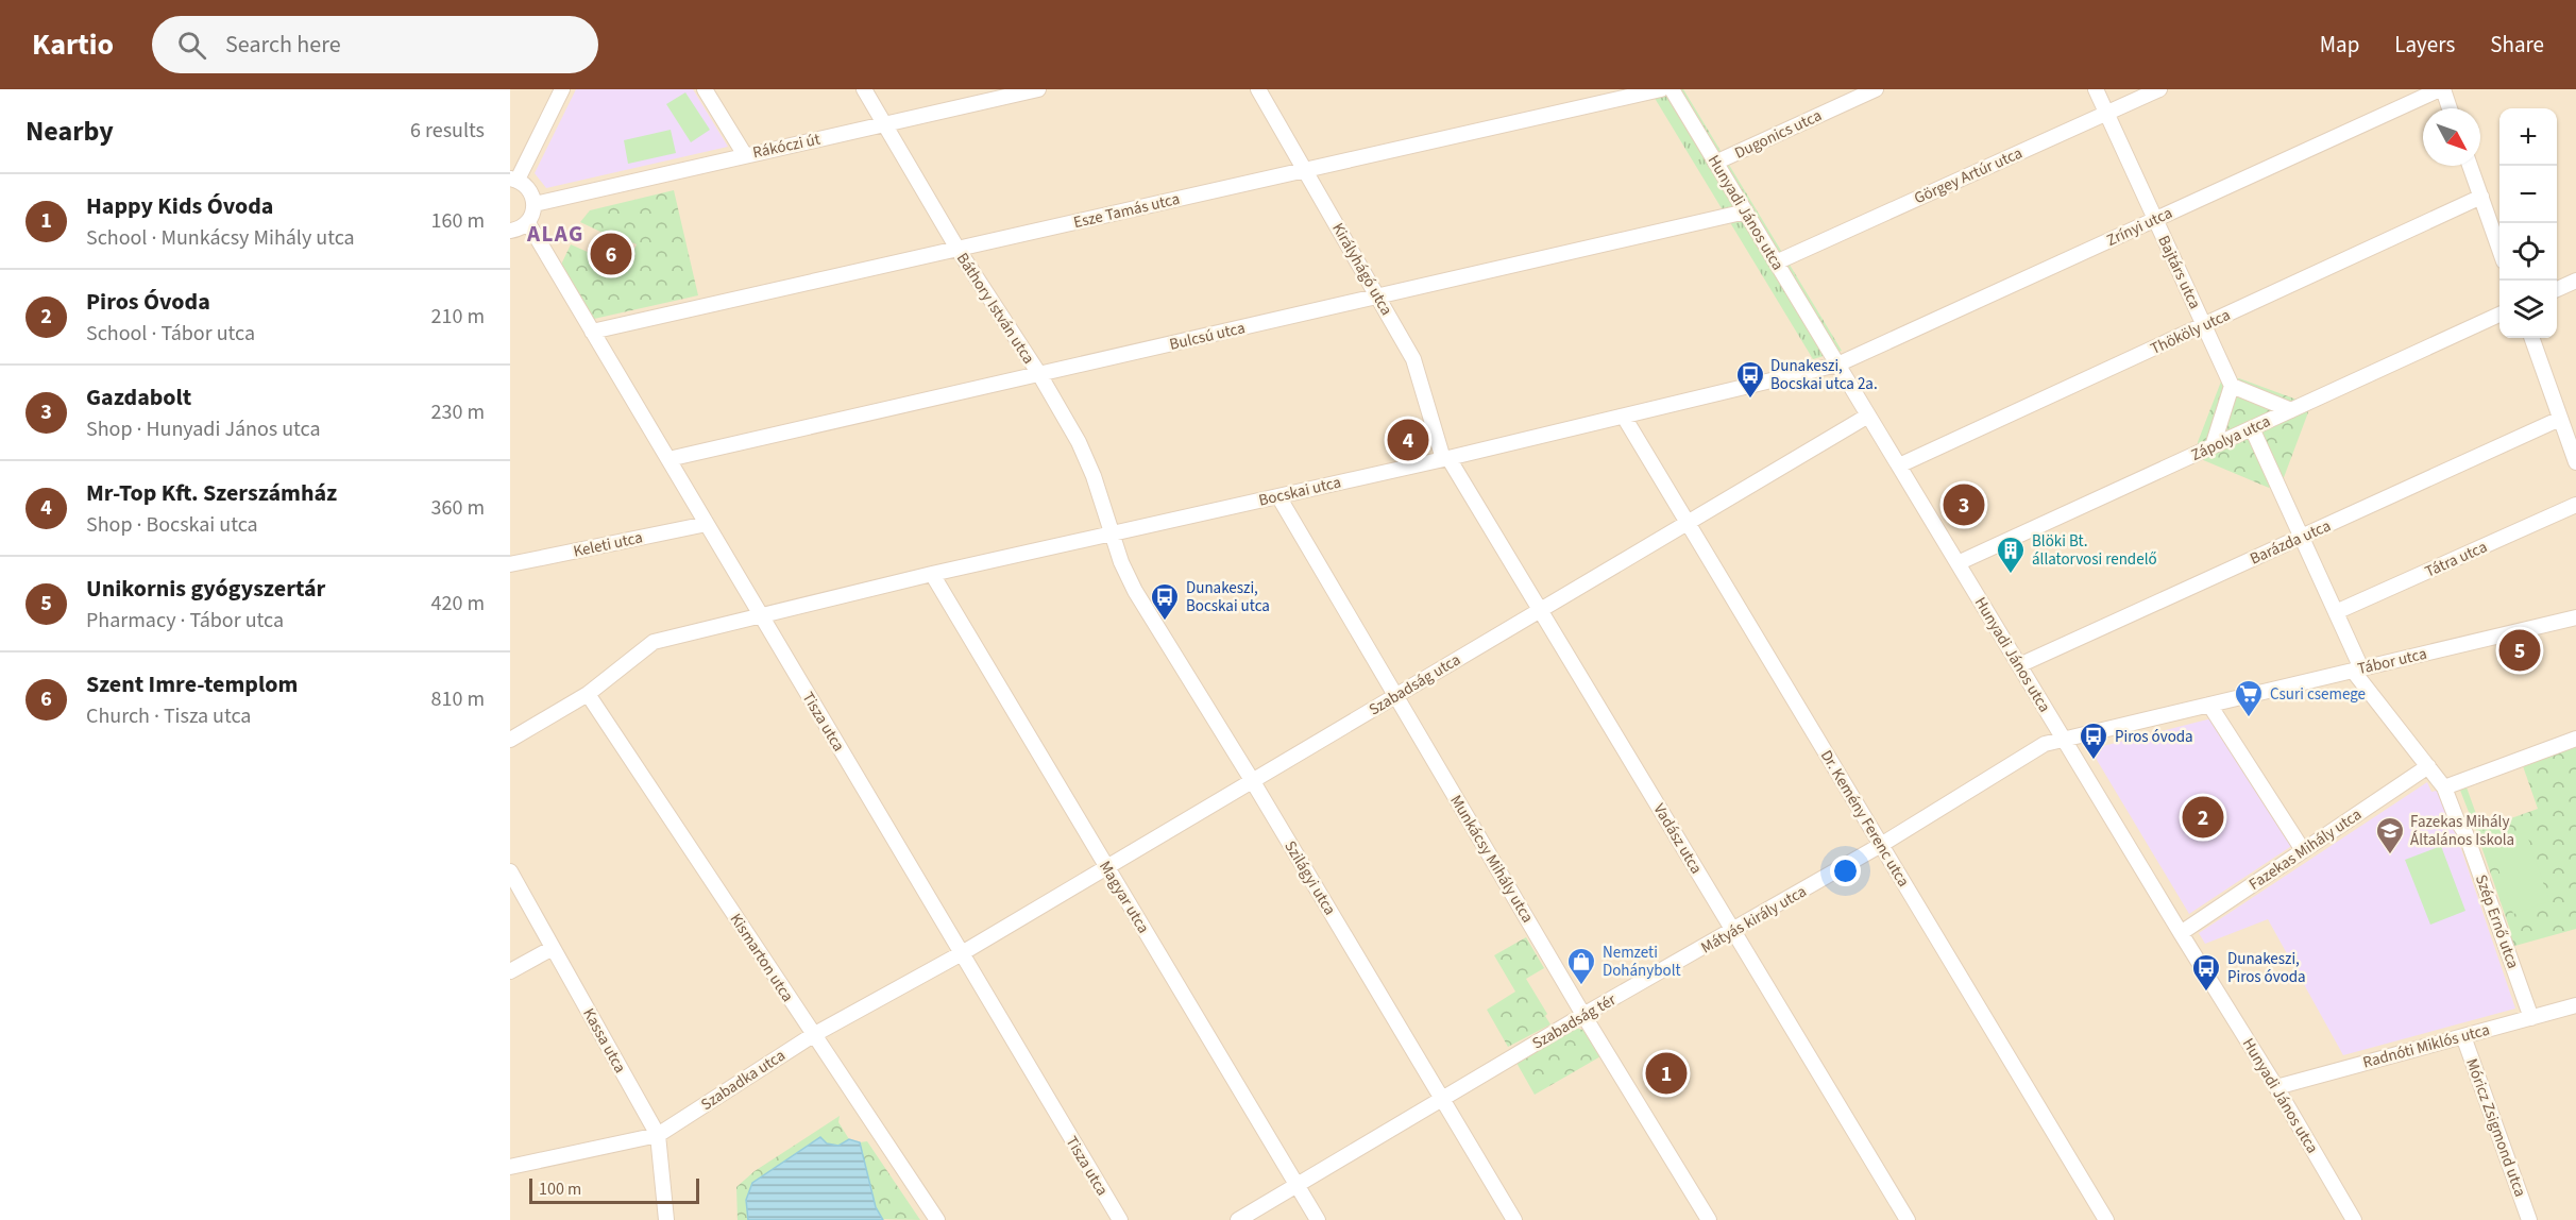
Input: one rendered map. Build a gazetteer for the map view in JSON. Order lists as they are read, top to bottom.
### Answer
{
  "streets": {
    "street": [
      "Dugonics utca",
      "Rákóczi út",
      "Görgey Artúr utca",
      "Esze Tamás utca",
      "Hunyadi János utca",
      "Zrínyi utca",
      "Királyhágó utca",
      "Bajtárs utca",
      "Báthory István utca",
      "Thököly utca",
      "Bulcsú utca",
      "Zápolya utca",
      "Bocskai utca",
      "Barázda utca",
      "Keleti utca",
      "Tátra utca",
      "Tábor utca",
      "Szabadság utca",
      "Tisza utca",
      "Dr. Kemény Ferenc utca",
      "Vadász utca",
      "Fazekas Mihály utca",
      "Munkácsy Mihály utca",
      "Szilágyi utca",
      "Magyar utca",
      "Mátyás király utca",
      "Szép Ernő utca",
      "Kismarton utca",
      "Szabadság tér",
      "Kassa utca",
      "Radnóti Miklós utca",
      "Szabadka utca",
      "Móricz Zsigmond utca"
    ]
  },
  "crossings": [
    ["Dugonics utca", "Hunyadi János utca"],
    ["Rákóczi út", "Báthory István utca"],
    ["Görgey Artúr utca", "Hunyadi János utca"],
    ["Görgey Artúr utca", "Bajtárs utca"],
    ["Esze Tamás utca", "Királyhágó utca"],
    ["Esze Tamás utca", "Báthory István utca"],
    ["Esze Tamás utca", "Tisza utca"],
    ["Hunyadi János utca", "Zrínyi utca"],
    ["Hunyadi János utca", "Thököly utca"],
    ["Hunyadi János utca", "Bulcsú utca"],
    ["Hunyadi János utca", "Zápolya utca"],
    ["Hunyadi János utca", "Bocskai utca"],
    ["Hunyadi János utca", "Barázda utca"],
    ["Hunyadi János utca", "Tábor utca"],
    ["Hunyadi János utca", "Szabadság utca"],
    ["Hunyadi János utca", "Fazekas Mihály utca"],
    ["Hunyadi János utca", "Mátyás király utca"],
    ["Hunyadi János utca", "Radnóti Miklós utca"],
    ["Zrínyi utca", "Bajtárs utca"],
    ["Zrínyi utca", "Bocskai utca"],
    ["Királyhágó utca", "Bulcsú utca"],
    ["Királyhágó utca", "Bocskai utca"],
    ["Királyhágó utca", "Vadász utca"],
    ["Bajtárs utca", "Thököly utca"],
    ["Báthory István utca", "Bulcsú utca"],
    ["Báthory István utca", "Bocskai utca"],
    ["Báthory István utca", "Szilágyi utca"],
    ["Bulcsú utca", "Tisza utca"],
    ["Bocskai utca", "Tisza utca"],
    ["Bocskai utca", "Dr. Kemény Ferenc utca"],
    ["Bocskai utca", "Vadász utca"],
    ["Bocskai utca", "Munkácsy Mihály utca"],
    ["Bocskai utca", "Szilágyi utca"],
    ["Bocskai utca", "Magyar utca"],
    ["Bocskai utca", "Kismarton utca"],
    ["Keleti utca", "Tisza utca"],
    ["Tábor utca", "Mátyás király utca"],
    ["Tábor utca", "Szép Ernő utca"],
    ["Szabadság utca", "Tisza utca"],
    ["Szabadság utca", "Dr. Kemény Ferenc utca"],
    ["Szabadság utca", "Vadász utca"],
    ["Szabadság utca", "Munkácsy Mihály utca"],
    ["Szabadság utca", "Szilágyi utca"],
    ["Szabadság utca", "Magyar utca"],
    ["Szabadság utca", "Szabadka utca"],
    ["Tisza utca", "Szabadka utca"],
    ["Dr. Kemény Ferenc utca", "Mátyás király utca"],
    ["Vadász utca", "Mátyás király utca"],
    ["Fazekas Mihály utca", "Szép Ernő utca"],
    ["Munkácsy Mihály utca", "Szabadság tér"],
    ["Szilágyi utca", "Szabadság tér"],
    ["Mátyás király utca", "Szabadság tér"],
    ["Szép Ernő utca", "Radnóti Miklós utca"],
    ["Kismarton utca", "Szabadka utca"],
    ["Kassa utca", "Szabadka utca"],
    ["Radnóti Miklós utca", "Móricz Zsigmond utca"]
  ],
  "districts": ["ALAG"],
  "places": {
    "bus stop": [
      "Dunakeszi, Bocskai utca 2a.",
      "Dunakeszi, Bocskai utca",
      "Piros óvoda",
      "Dunakeszi, Piros óvoda"
    ],
    "building": ["Blöki Bt. állatorvosi rendelő"],
    "supermarket": ["Csuri csemege"],
    "school or university": ["Fazekas Mihály Általános Iskola"],
    "shop": ["Nemzeti Dohánybolt"]
  },
  "scale_bar": "100 m",
  "north": "bottom right",
  "page": {
    "header": "Kartio",
    "search": "Search here",
    "nav": ["Map", "Layers", "Share"],
    "heading": ["Nearby", "6 results"],
    "map_buttons": ["+", "−"],
    "list": [
      {
        "mark": "1",
        "name": "Happy Kids Óvoda",
        "note": "School · Munkácsy Mihály utca",
        "value": "160 m"
      },
      {
        "mark": "2",
        "name": "Piros Óvoda",
        "note": "School · Tábor utca",
        "value": "210 m"
      },
      {
        "mark": "3",
        "name": "Gazdabolt",
        "note": "Shop · Hunyadi János utca",
        "value": "230 m"
      },
      {
        "mark": "4",
        "name": "Mr-Top Kft. Szerszámház",
        "note": "Shop · Bocskai utca",
        "value": "360 m"
      },
      {
        "mark": "5",
        "name": "Unikornis gyógyszertár",
        "note": "Pharmacy · Tábor utca",
        "value": "420 m"
      },
      {
        "mark": "6",
        "name": "Szent Imre-templom",
        "note": "Church · Tisza utca",
        "value": "810 m"
      }
    ],
    "pins": [
      "6",
      "4",
      "3",
      "5",
      "2",
      "1"
    ],
    "scale": "100 m"
  }
}
